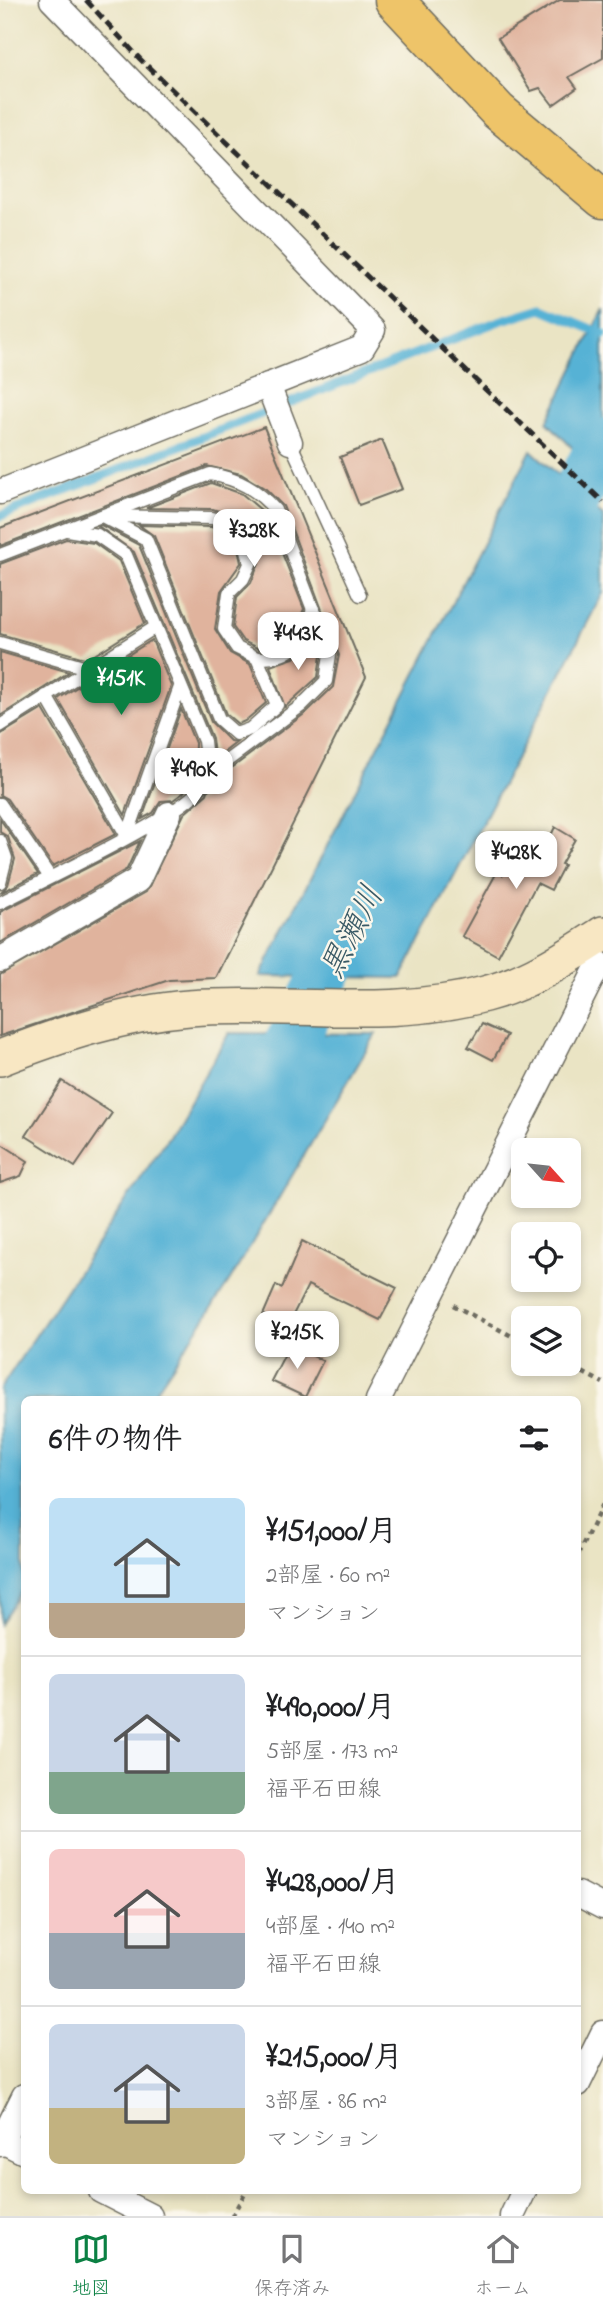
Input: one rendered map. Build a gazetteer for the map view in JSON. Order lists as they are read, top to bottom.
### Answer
{
  "water": ["黒瀬川"],
  "north": "bottom right",
  "page": {
    "price": [
      "¥328K",
      "¥443K",
      "¥151K",
      "¥490K",
      "¥428K",
      "¥215K"
    ],
    "heading": "6件の物件",
    "list": [
      {
        "name": "¥151,000/月",
        "note": "2部屋 · 60 m² · マンション"
      },
      {
        "name": "¥490,000/月",
        "note": "5部屋 · 173 m² · 福平石田線"
      },
      {
        "name": "¥428,000/月",
        "note": "4部屋 · 140 m² · 福平石田線"
      },
      {
        "name": "¥215,000/月",
        "note": "3部屋 · 86 m² · マンション"
      }
    ],
    "tabs": ["地図", "保存済み", "ホーム"]
  }
}
